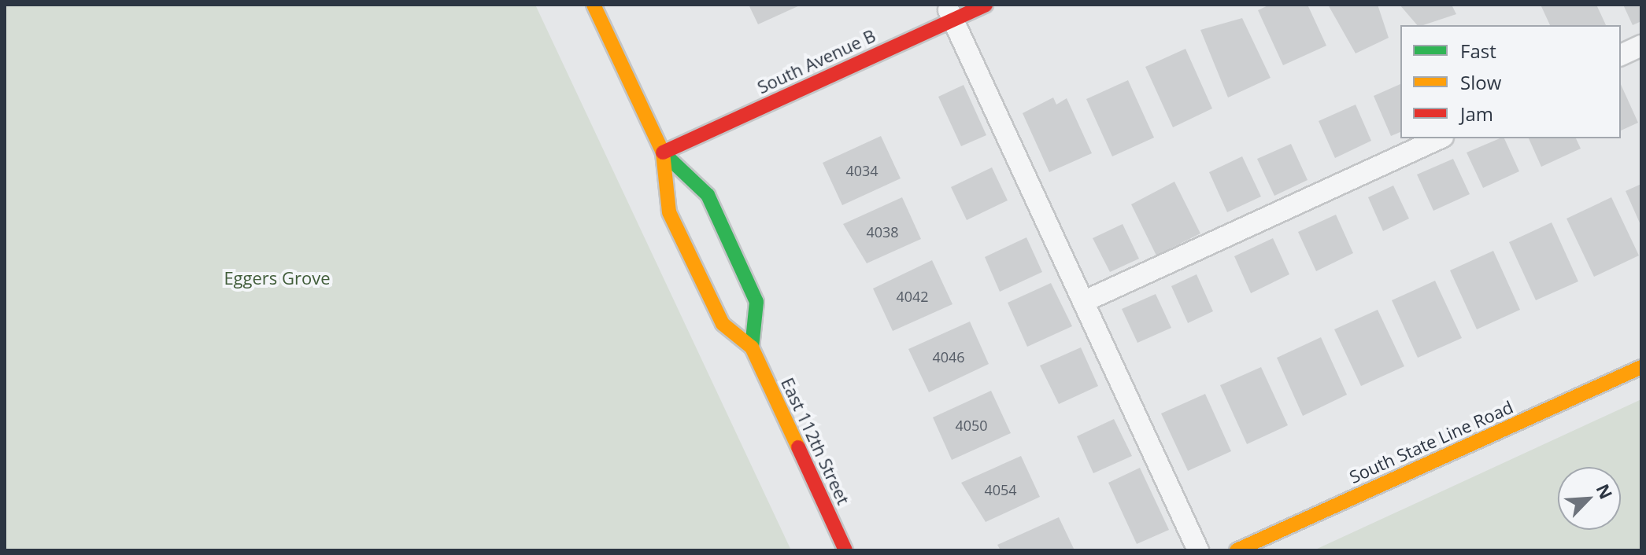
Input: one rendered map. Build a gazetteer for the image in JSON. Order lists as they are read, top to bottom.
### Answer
{
  "streets": {
    "street": ["South Avenue B", "East 112th Street", "South State Line Road"]
  },
  "crossings": [
    ["South Avenue B", "East 112th Street"]
  ],
  "parks": ["Eggers Grove"],
  "house_numbers": [
    "4034",
    "4038",
    "4042",
    "4046",
    "4050",
    "4054"
  ],
  "legend": ["Fast", "Slow", "Jam"],
  "north": "top right"
}
